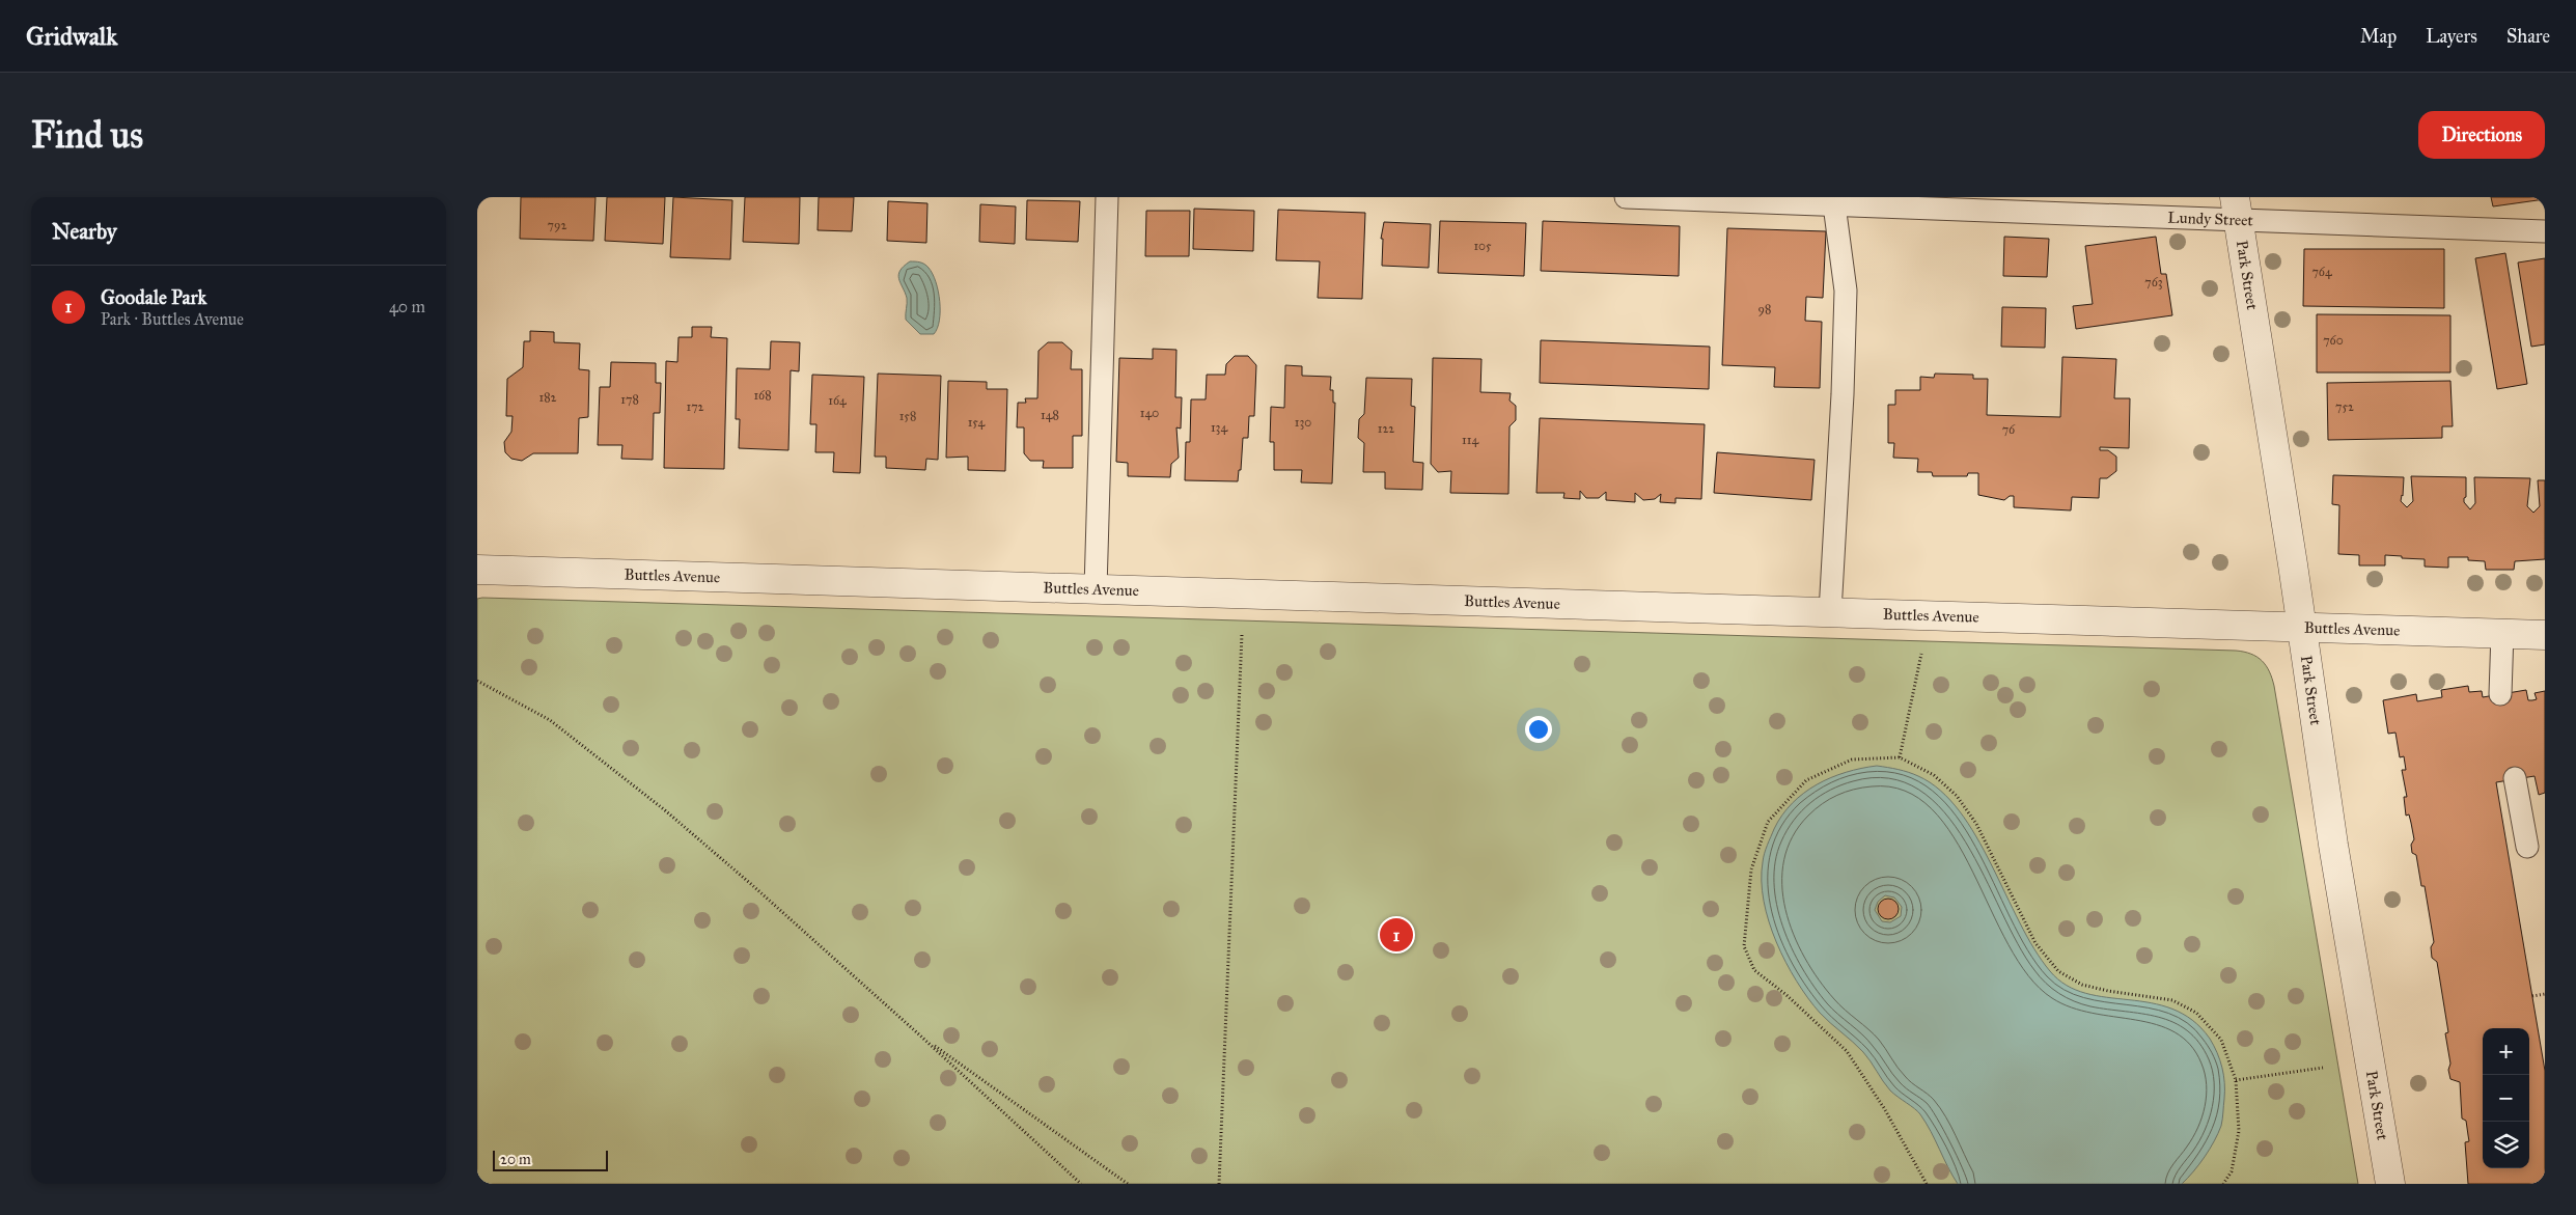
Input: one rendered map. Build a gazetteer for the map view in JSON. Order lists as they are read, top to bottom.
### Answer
{
  "streets": {
    "street": ["Park Street", "Buttles Avenue"],
    "lane": ["Lundy Street"]
  },
  "crossings": [
    ["Lundy Street", "Park Street"],
    ["Park Street", "Buttles Avenue"]
  ],
  "house_numbers": [
    "792",
    "105",
    "764",
    "763",
    "98",
    "760",
    "168",
    "182",
    "178",
    "164",
    "172",
    "752",
    "140",
    "148",
    "158",
    "154",
    "130",
    "134",
    "122",
    "76",
    "114"
  ],
  "scale_bar": "20 m",
  "page": {
    "header": "Gridwalk",
    "nav": ["Map", "Layers", "Share"],
    "buttons": "Directions",
    "title": "Find us",
    "heading": "Nearby",
    "list": [
      {
        "mark": "1",
        "name": "Goodale Park",
        "note": "Park · Buttles Avenue",
        "value": "40 m"
      }
    ],
    "pins": "1",
    "map_buttons": ["+", "−"],
    "scale": "20 m"
  }
}
